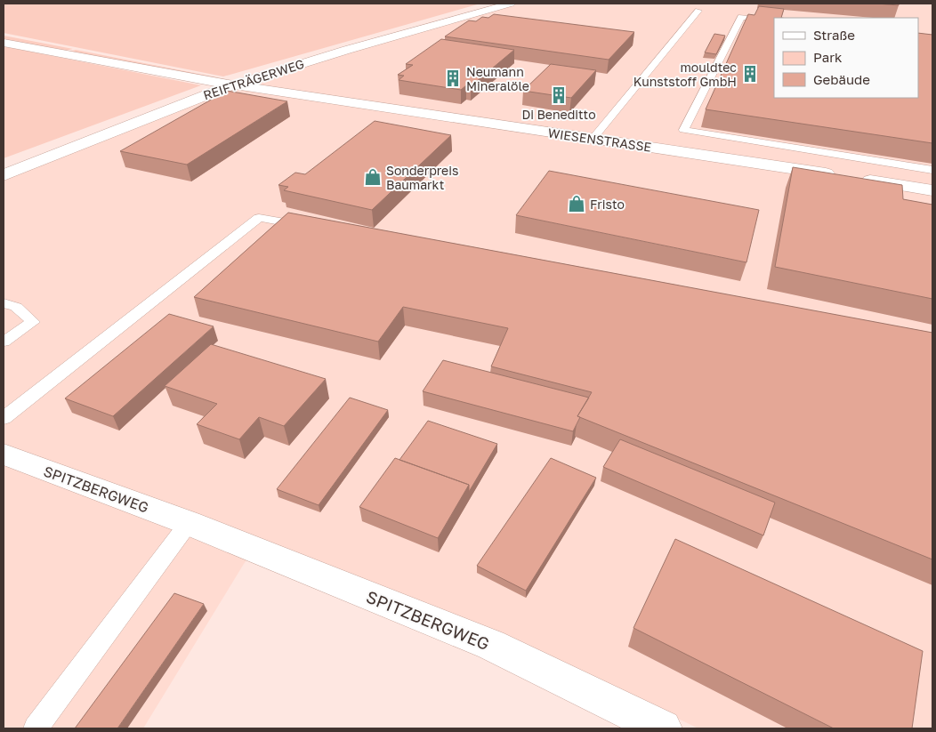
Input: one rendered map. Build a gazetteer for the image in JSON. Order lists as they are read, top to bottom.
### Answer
{
  "streets": {
    "street": ["REIFTRÄGERWEG", "WIESENSTRASSE", "SPITZBERGWEG"]
  },
  "crossings": [
    ["REIFTRÄGERWEG", "WIESENSTRASSE"]
  ],
  "places": {
    "building": ["mouldtec Kunststoff GmbH", "Neumann Mineralöle", "Di Beneditto"],
    "shop": ["Sonderpreis Baumarkt", "Fristo"]
  },
  "legend": ["Straße", "Park", "Gebäude"]
}
